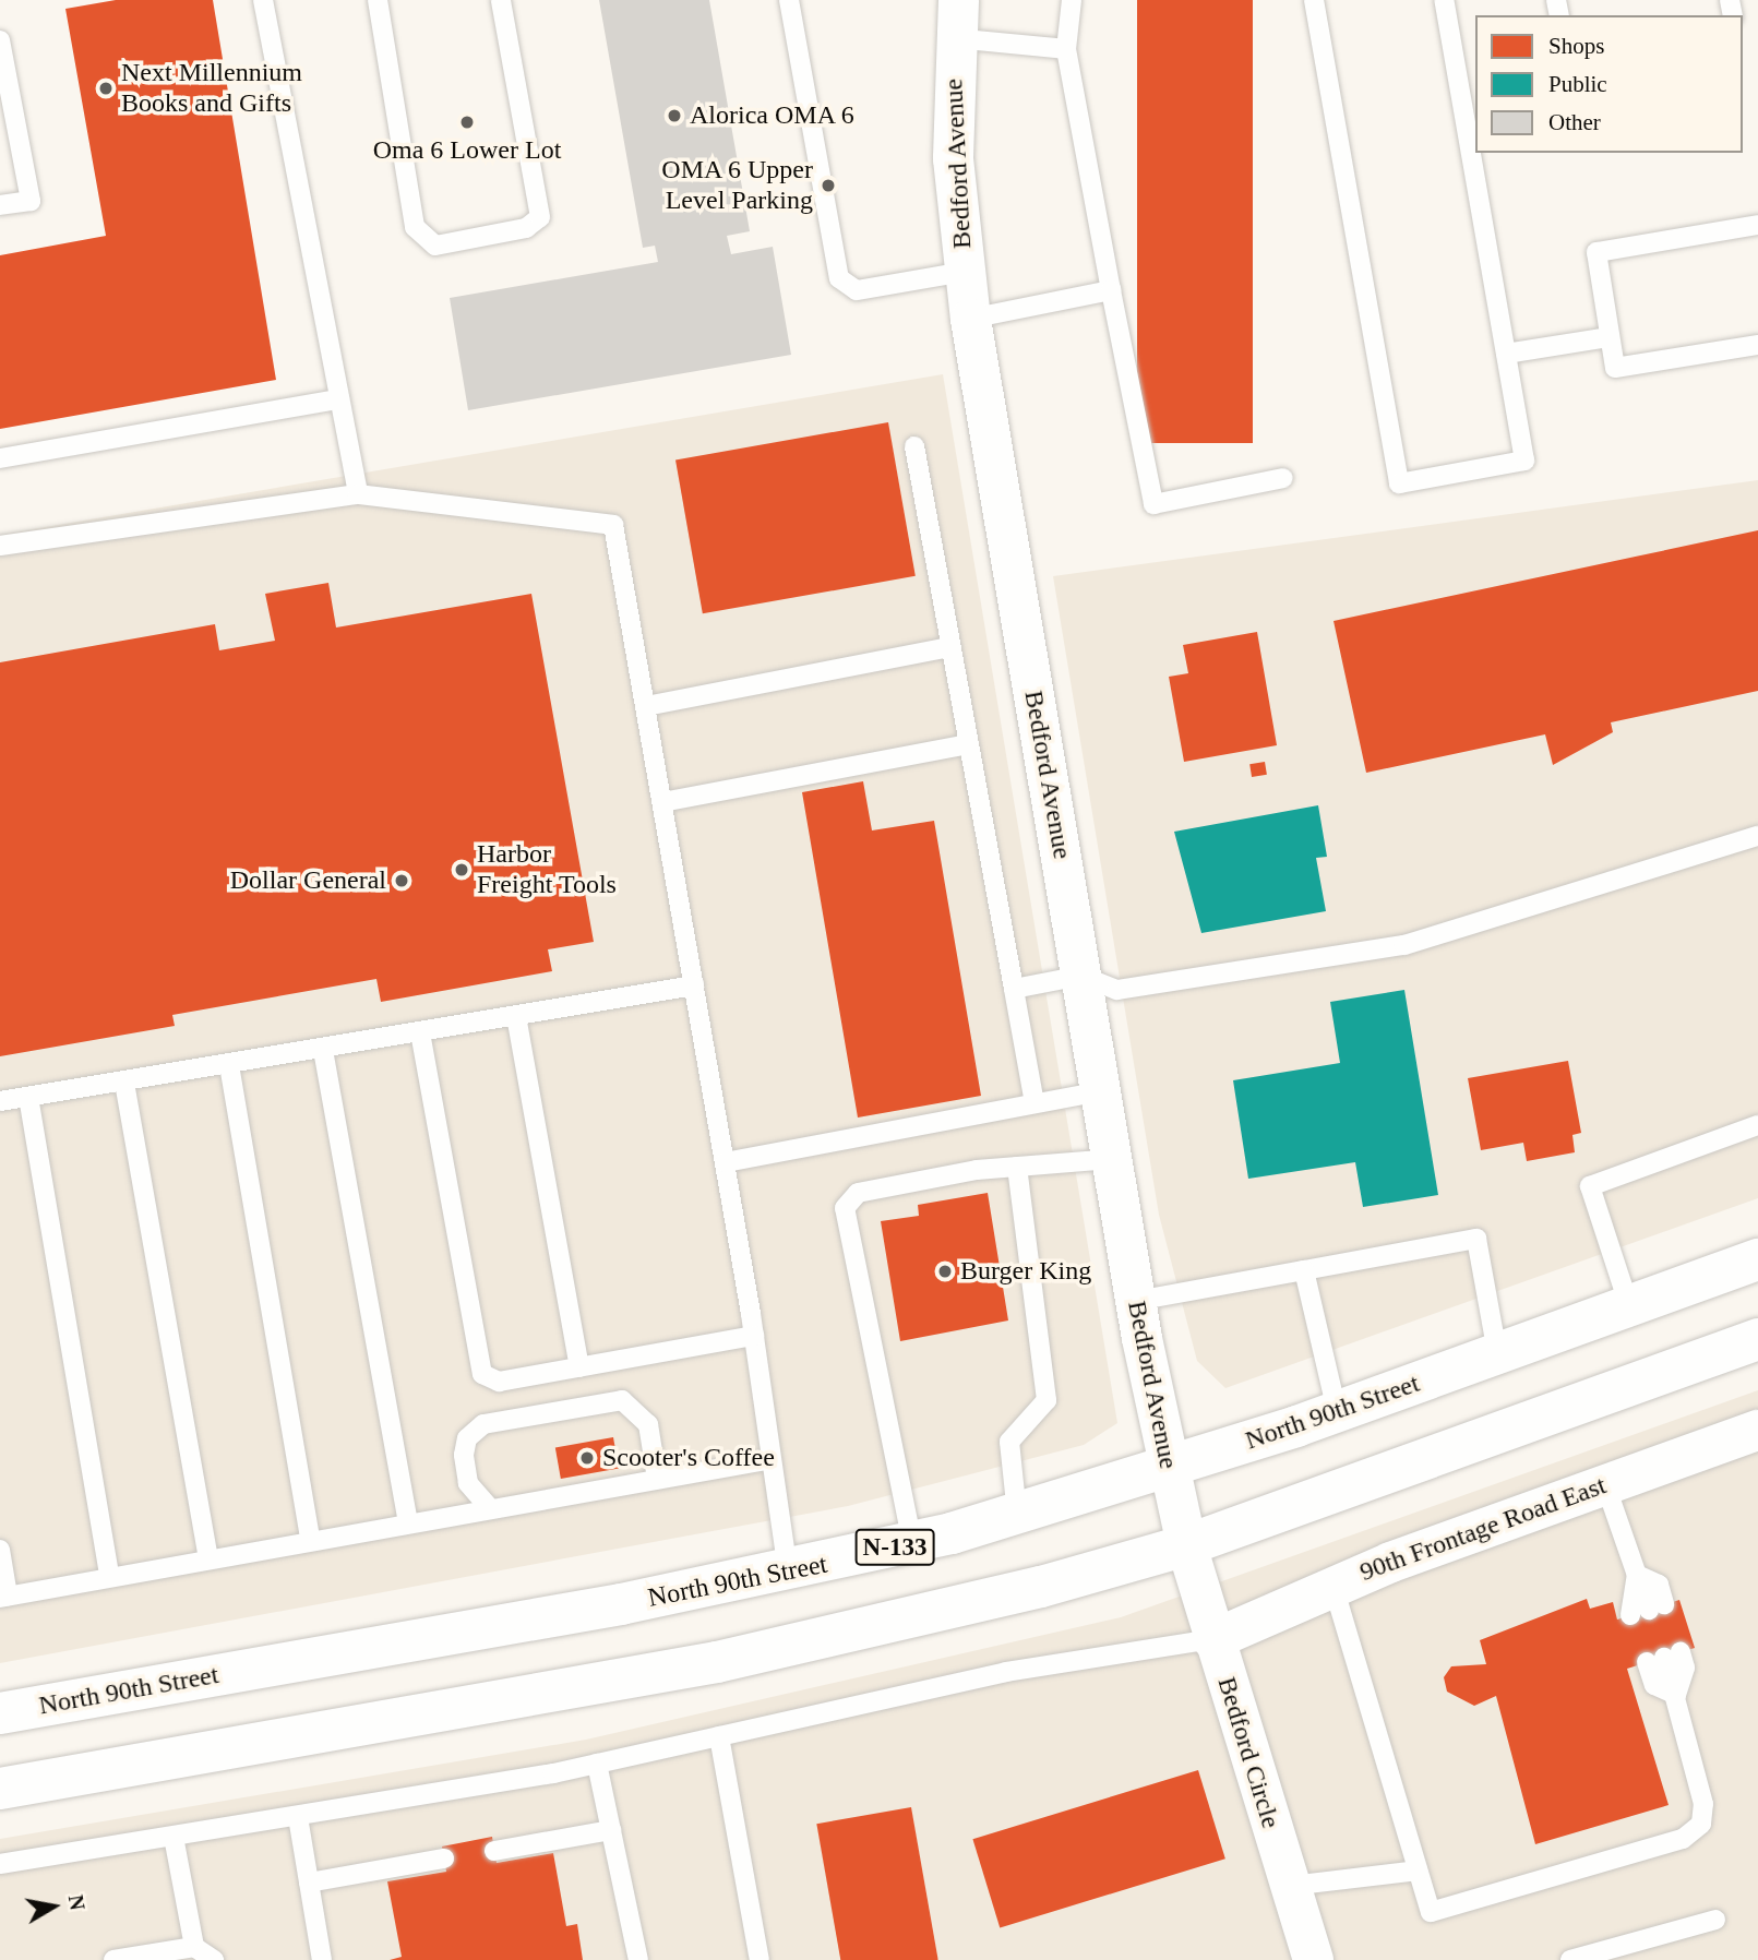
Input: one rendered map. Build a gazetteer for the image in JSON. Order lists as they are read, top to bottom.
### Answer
{
  "streets": {
    "main road": ["North 90th Street", "N-133"],
    "street": ["Bedford Avenue", "90th Frontage Road East", "Bedford Circle"]
  },
  "crossings": [
    ["Bedford Avenue", "North 90th Street"],
    ["Bedford Avenue", "Bedford Circle"],
    ["90th Frontage Road East", "Bedford Circle"]
  ],
  "places": [
    "Next Millennium Books and Gifts",
    "Alorica OMA 6",
    "Oma 6 Lower Lot",
    "OMA 6 Upper Level Parking",
    "Harbor Freight Tools",
    "Dollar General",
    "Burger King",
    "Scooter's Coffee"
  ],
  "legend": ["Shops", "Public", "Other"],
  "north": "right"
}
